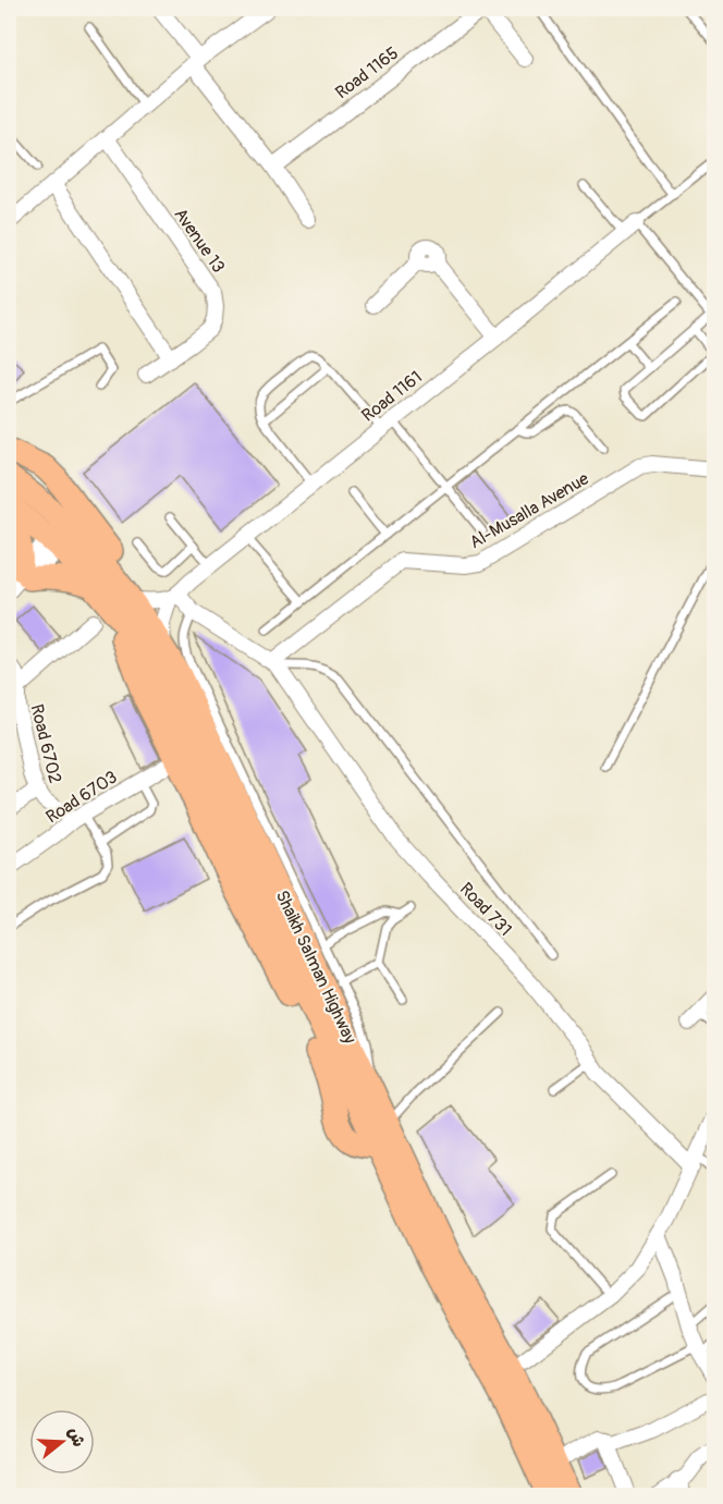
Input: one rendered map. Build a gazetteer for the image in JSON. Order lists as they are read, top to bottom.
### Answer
{
  "streets": {
    "main road": ["Shaikh Salman Highway"],
    "street": [
      "Road 1165",
      "Avenue 13",
      "Road 1161",
      "Al-Musalla Avenue",
      "Road 6702",
      "Road 6703",
      "Road 731"
    ]
  },
  "crossings": [
    ["Al-Musalla Avenue", "Road 731"],
    ["Road 6702", "Road 6703"]
  ],
  "north": "right"
}
